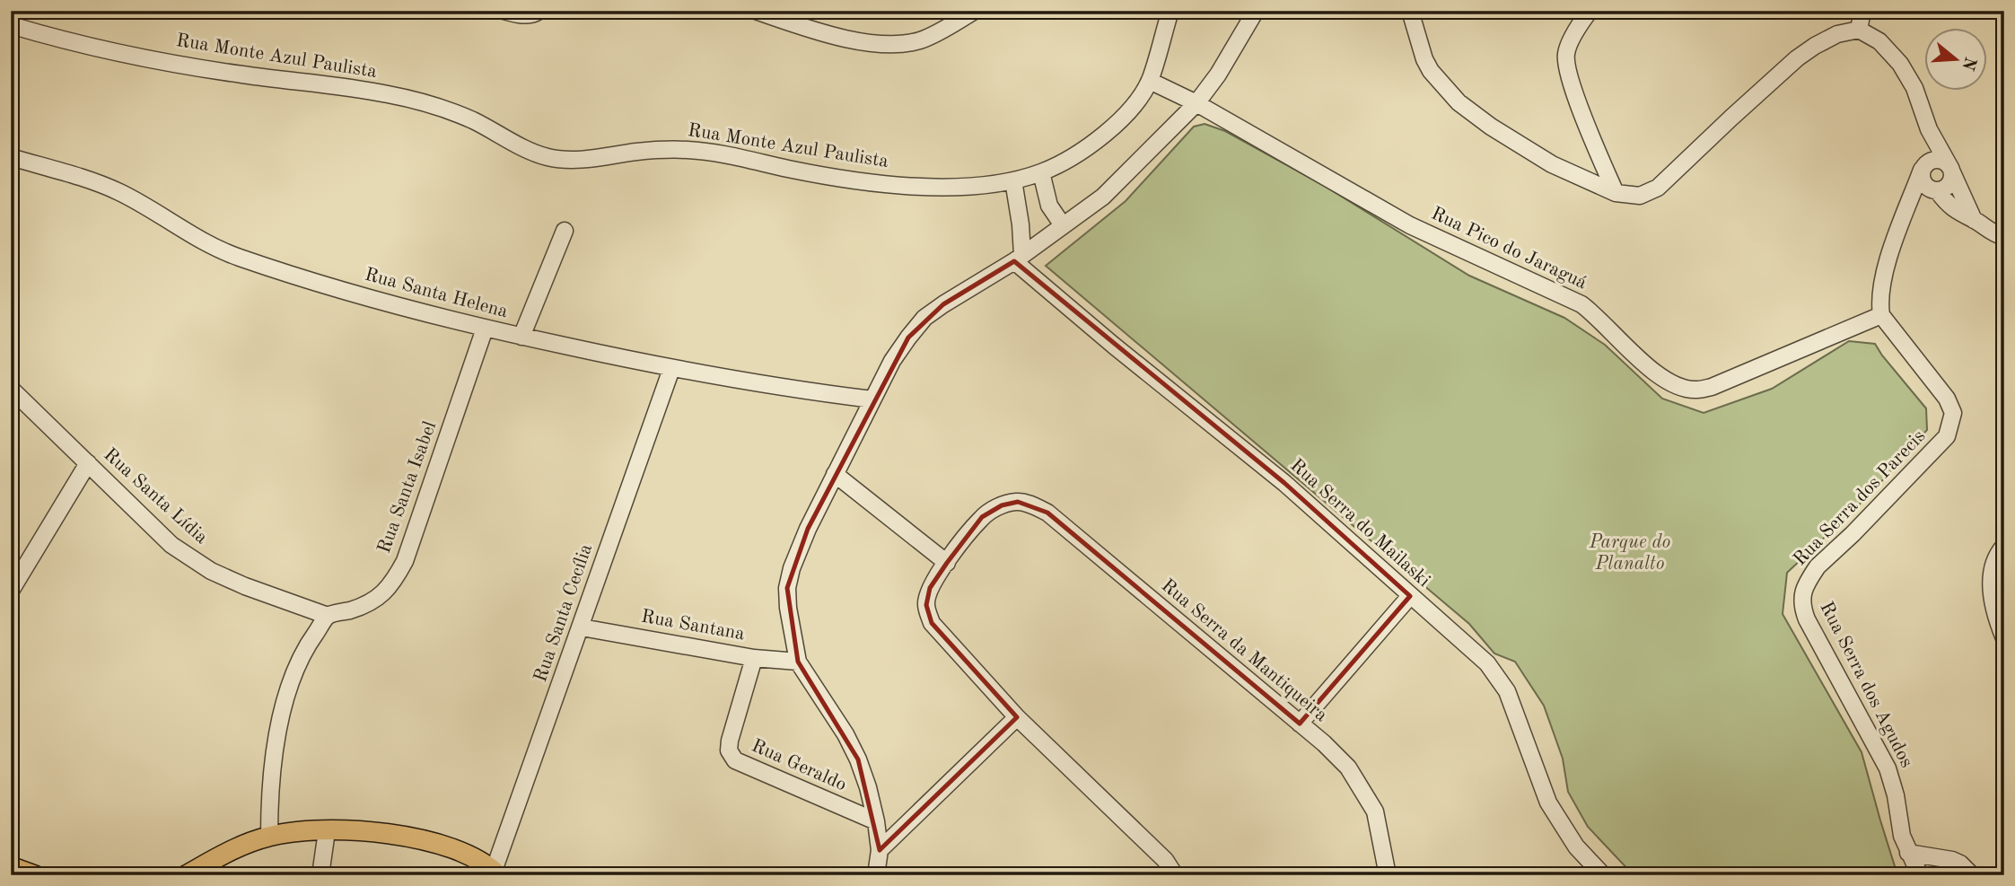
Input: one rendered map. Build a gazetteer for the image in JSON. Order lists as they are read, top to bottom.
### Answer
{
  "streets": {
    "street": [
      "Rua Monte Azul Paulista",
      "Rua Pico do Jaraguá",
      "Rua Santa Helena",
      "Rua Santa Isabel",
      "Rua Santa Lídia",
      "Rua Serra dos Parecis",
      "Rua Serra do Mailaski",
      "Rua Santa Cecília",
      "Rua Santana",
      "Rua Serra da Mantiqueira",
      "Rua Serra dos Agudos",
      "Rua Geraldo"
    ]
  },
  "crossings": [
    ["Rua Monte Azul Paulista", "Rua Pico do Jaraguá"],
    ["Rua Pico do Jaraguá", "Rua Serra dos Parecis"],
    ["Rua Santa Helena", "Rua Santa Isabel"],
    ["Rua Santa Helena", "Rua Santa Cecília"],
    ["Rua Santa Isabel", "Rua Santa Lídia"],
    ["Rua Serra dos Parecis", "Rua Serra dos Agudos"],
    ["Rua Santa Cecília", "Rua Santana"],
    ["Rua Santana", "Rua Geraldo"]
  ],
  "parks": ["Parque do Planalto"],
  "north": "right"
}
